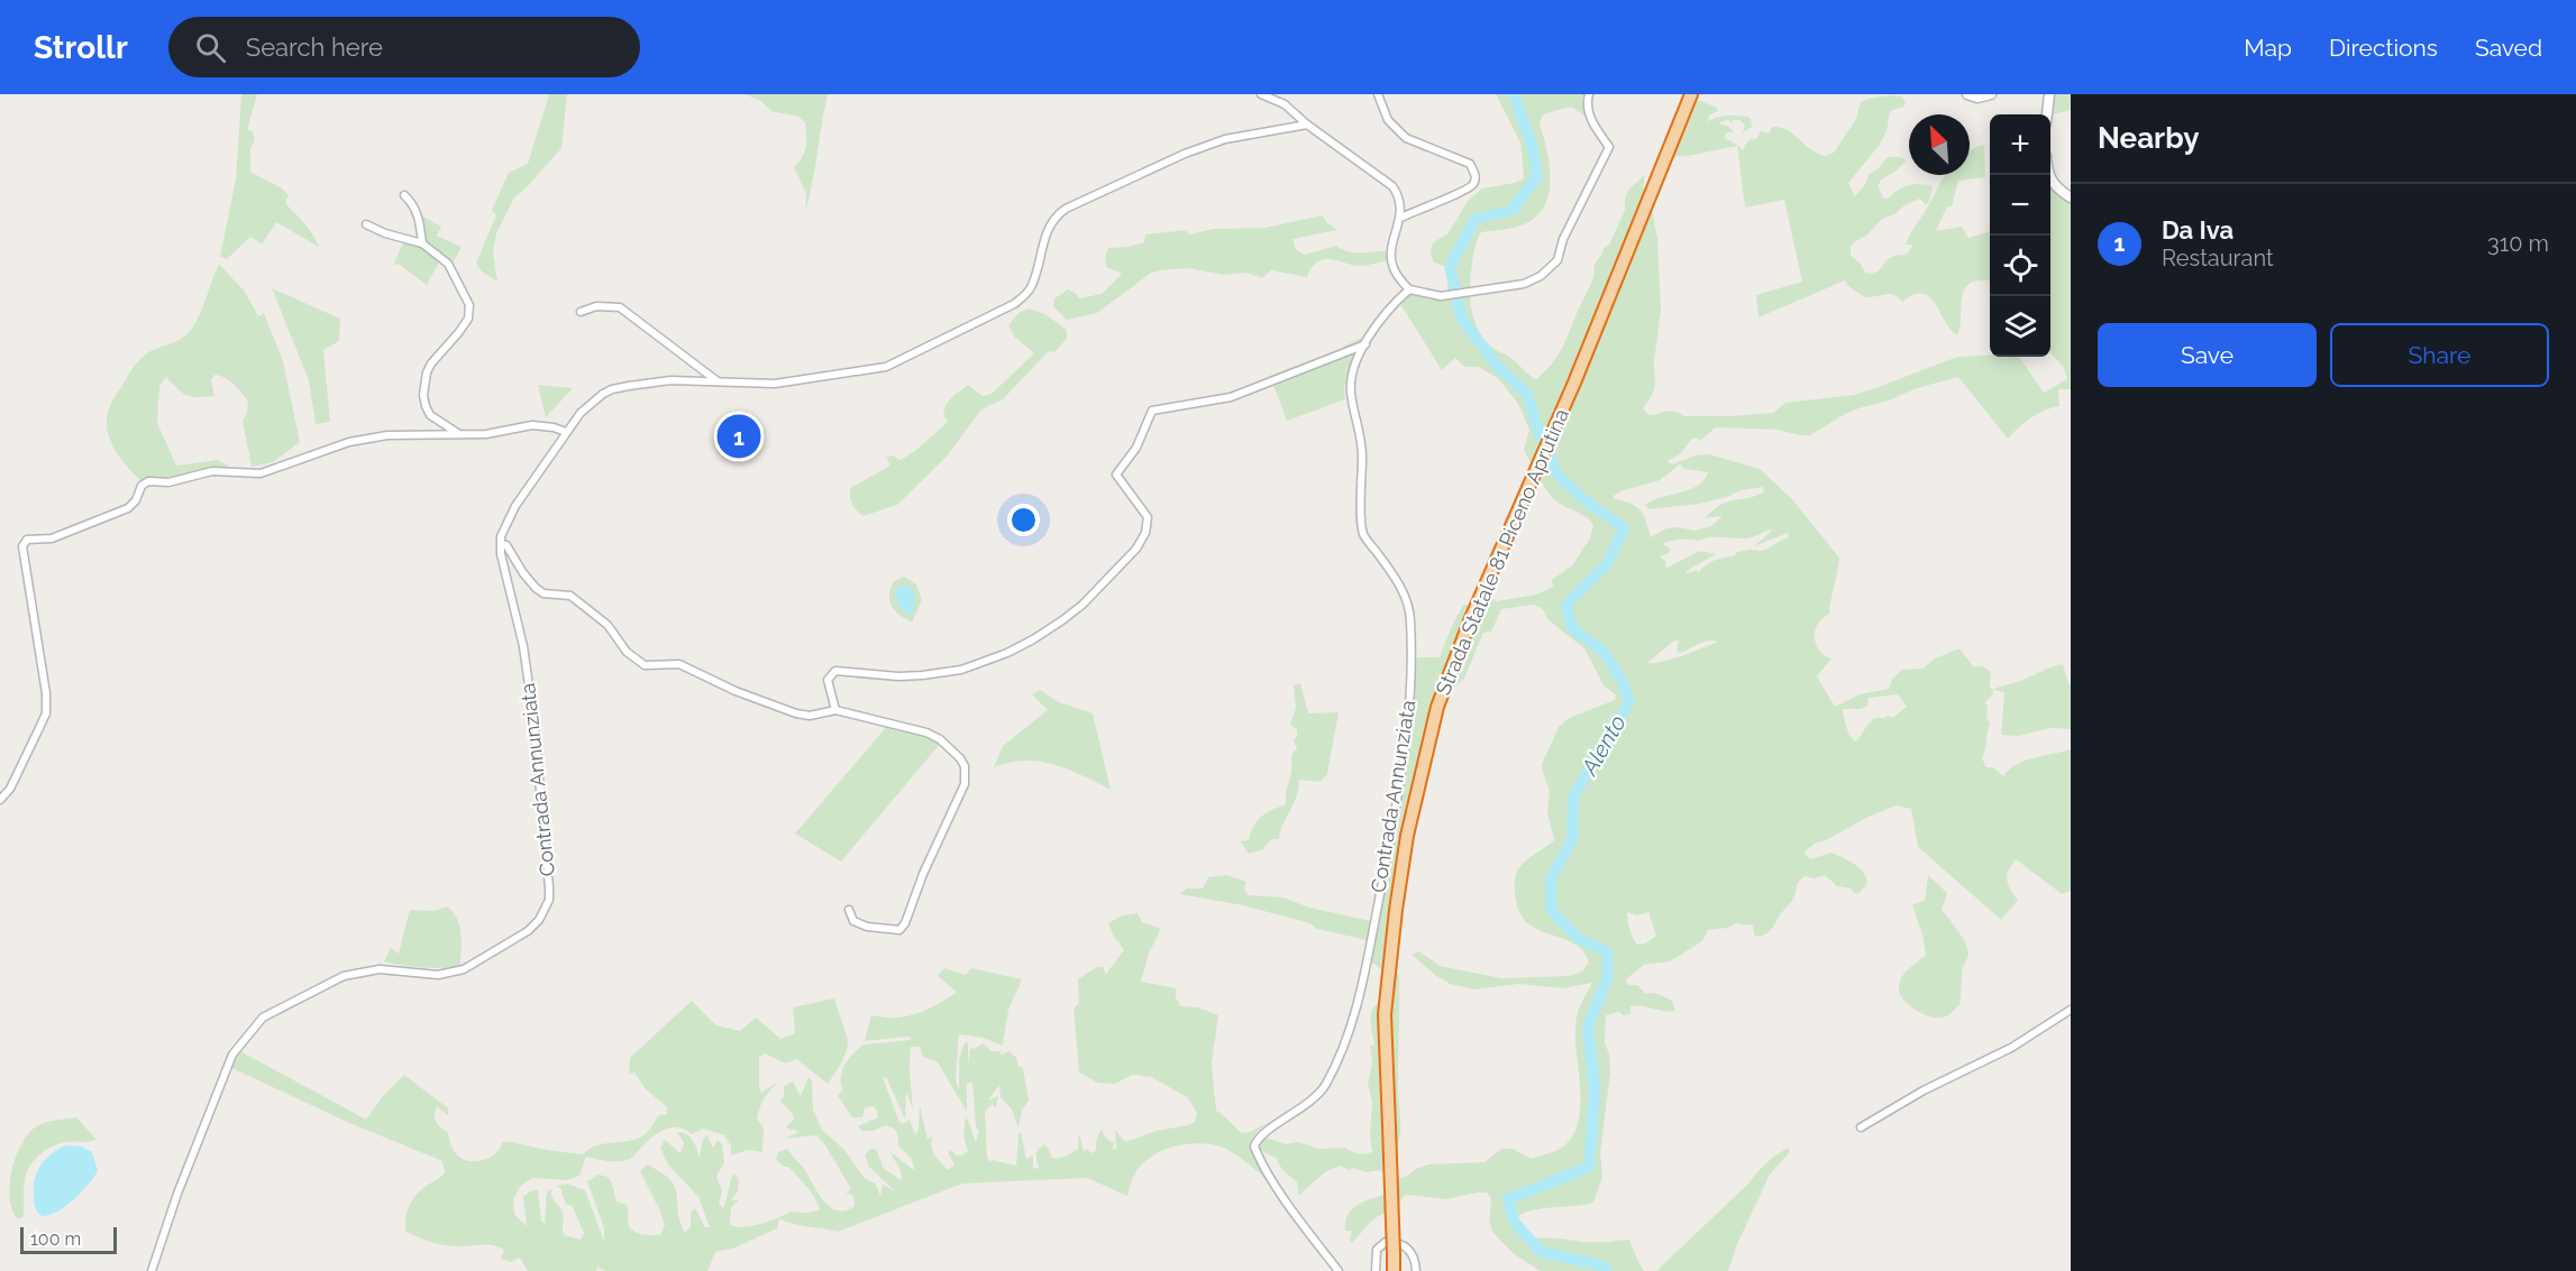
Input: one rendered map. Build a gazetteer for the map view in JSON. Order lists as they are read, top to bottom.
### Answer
{
  "streets": {
    "highway": ["Strada Statale 81 Piceno Aprutina"],
    "street": ["Contrada Annunziata"]
  },
  "water": ["Alento"],
  "scale_bar": "100 m",
  "north": "top left",
  "page": {
    "header": "Strollr",
    "search": "Search here",
    "nav": ["Map", "Directions", "Saved"],
    "heading": "Nearby",
    "map_buttons": ["+", "−"],
    "list": [
      {
        "mark": "1",
        "name": "Da Iva",
        "note": "Restaurant",
        "value": "310 m"
      }
    ],
    "buttons": ["Save", "Share"],
    "pins": "1",
    "scale": "100 m"
  }
}
